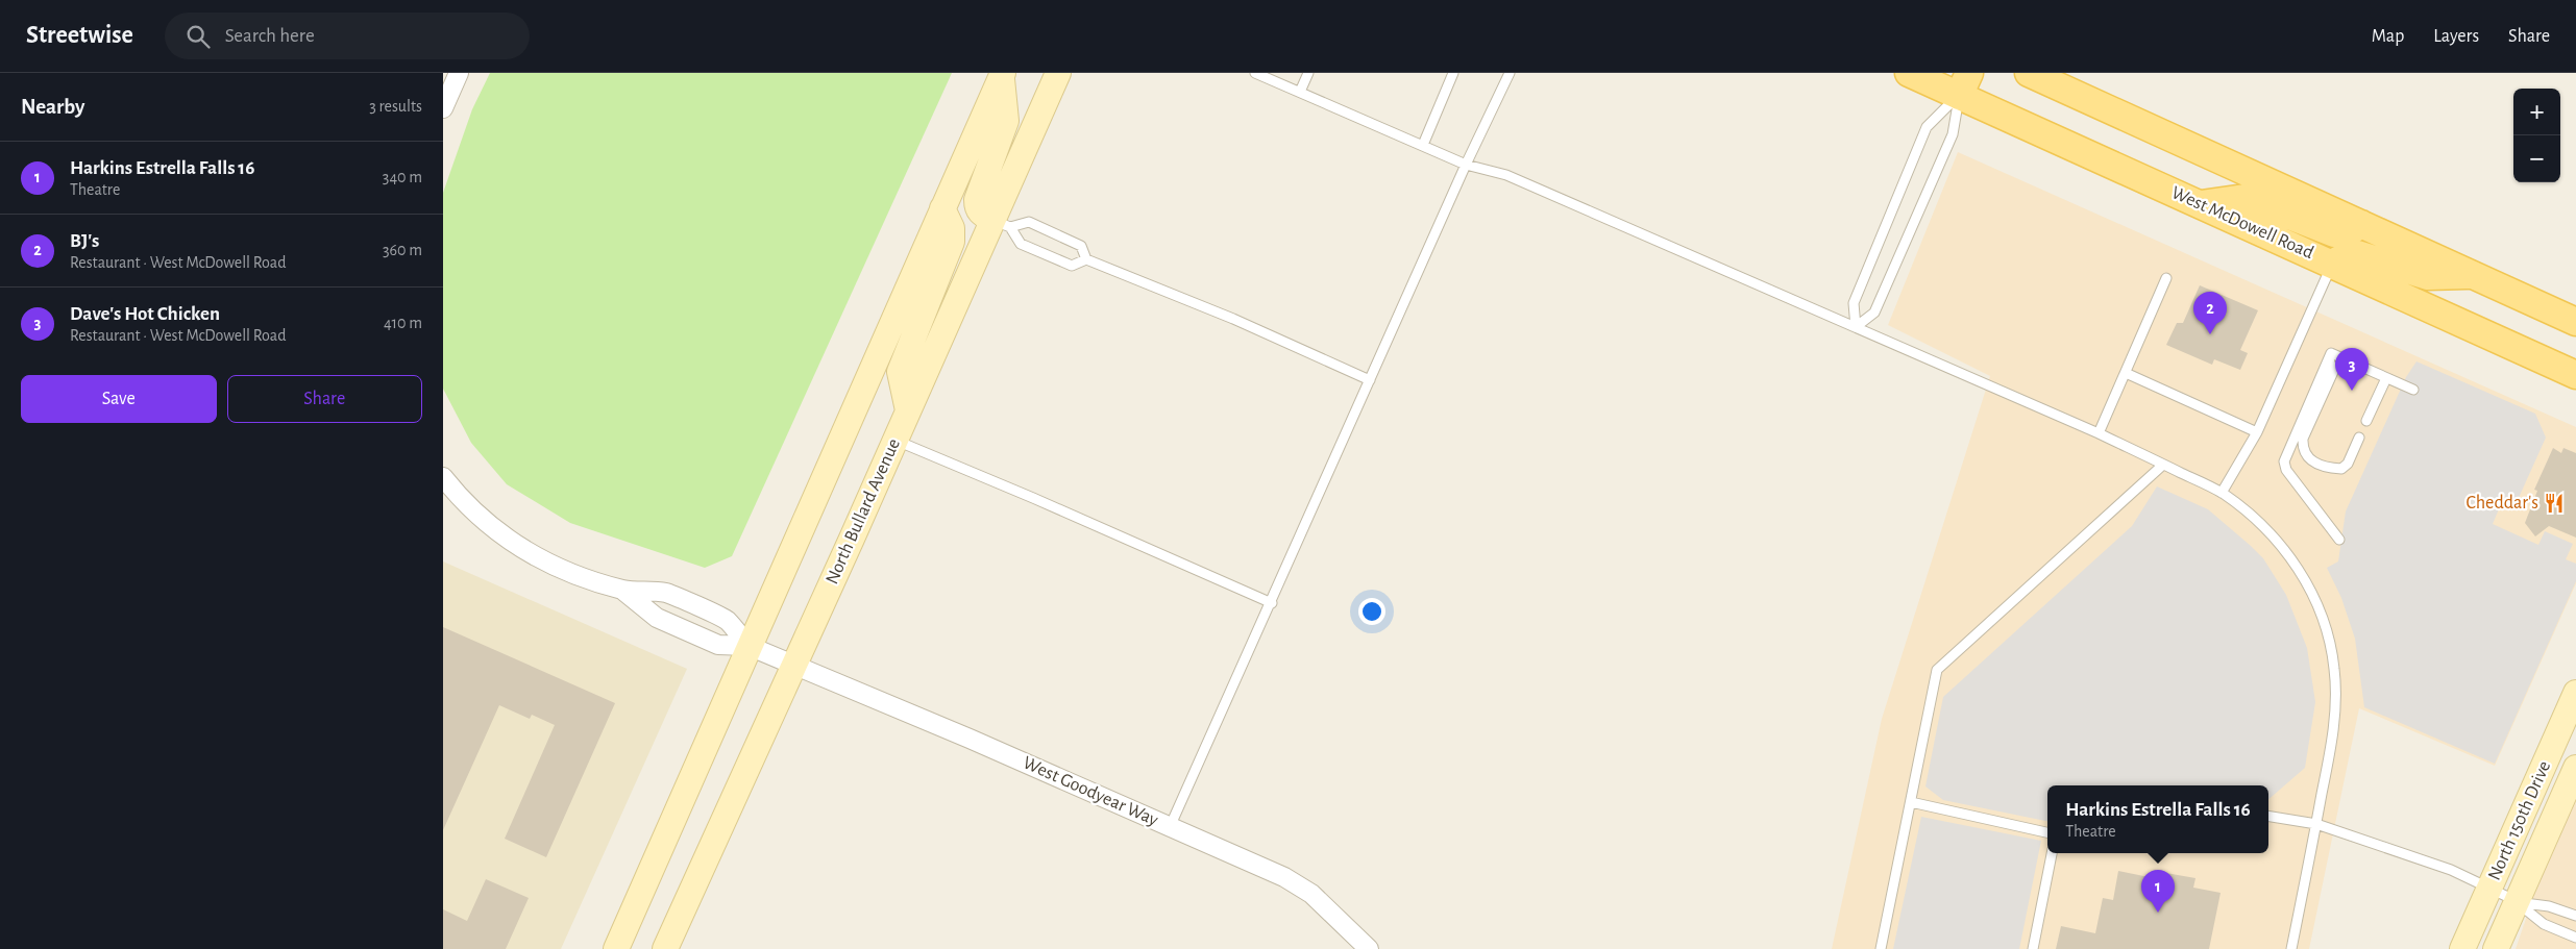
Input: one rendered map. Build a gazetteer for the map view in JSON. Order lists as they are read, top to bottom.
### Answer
{
  "streets": {
    "main road": ["West McDowell Road", "North Bullard Avenue", "North 150th Drive"],
    "street": ["West Goodyear Way"]
  },
  "crossings": [
    ["North Bullard Avenue", "West Goodyear Way"]
  ],
  "places": {
    "restaurant": ["Cheddar's"]
  },
  "page": {
    "header": "Streetwise",
    "search": "Search here",
    "nav": ["Map", "Layers", "Share"],
    "heading": ["Nearby", "3 results"],
    "map_buttons": ["+", "−"],
    "list": [
      {
        "mark": "1",
        "name": "Harkins Estrella Falls 16",
        "note": "Theatre",
        "value": "340 m"
      },
      {
        "mark": "2",
        "name": "BJ's",
        "note": "Restaurant · West McDowell Road",
        "value": "360 m"
      },
      {
        "mark": "3",
        "name": "Dave's Hot Chicken",
        "note": "Restaurant · West McDowell Road",
        "value": "410 m"
      }
    ],
    "pins": ["2", "3", "1"],
    "buttons": ["Save", "Share"],
    "popup": ["Harkins Estrella Falls 16", "Theatre"]
  }
}
